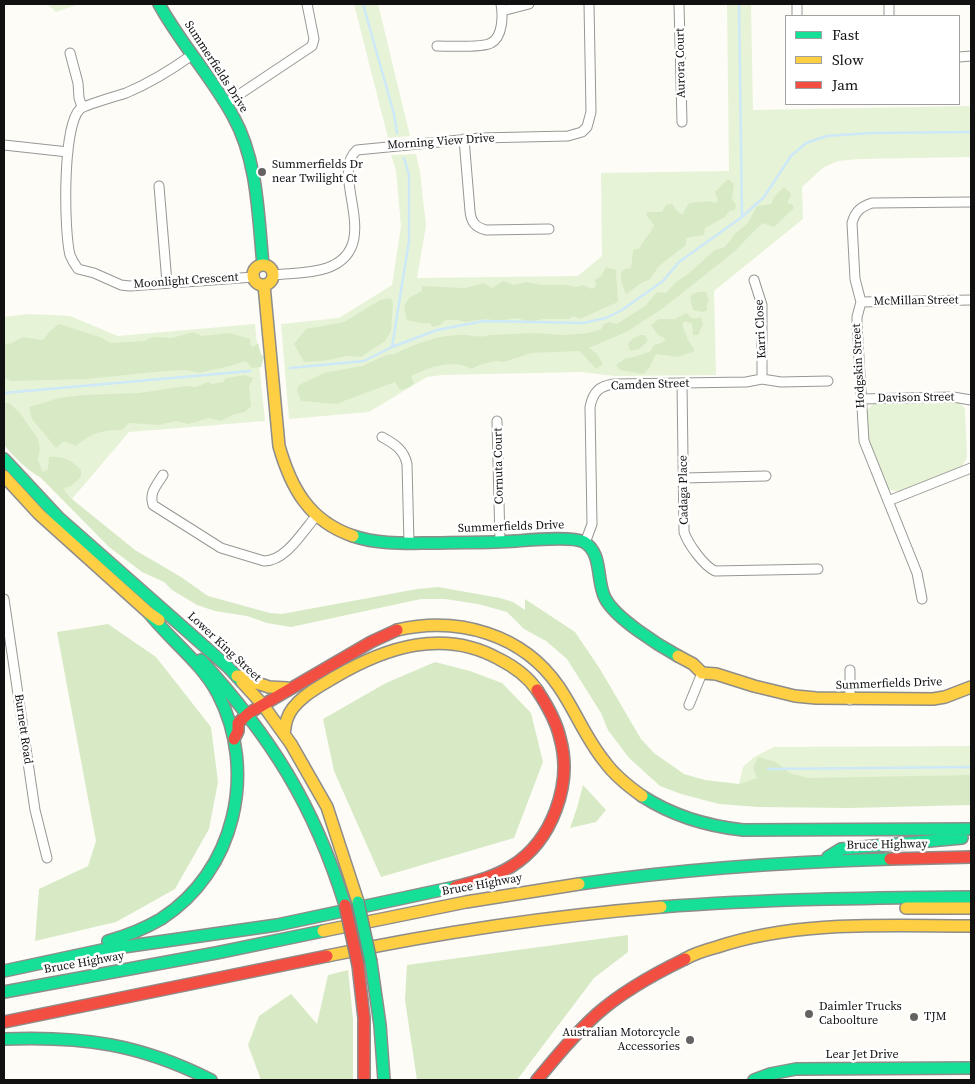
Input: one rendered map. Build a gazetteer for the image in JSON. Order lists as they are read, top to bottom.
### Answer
{
  "streets": {
    "main road": [
      "Summerfields Drive",
      "Lower King Street",
      "Bruce Highway",
      "Lear Jet Drive"
    ],
    "street": [
      "Aurora Court",
      "Morning View Drive",
      "Moonlight Crescent",
      "McMillan Street",
      "Karri Close",
      "Hodgskin Street",
      "Camden Street",
      "Davison Street",
      "Cornuta Court",
      "Cadaga Place",
      "Burnett Road"
    ]
  },
  "crossings": [
    ["Summerfields Drive", "Morning View Drive"],
    ["Summerfields Drive", "Moonlight Crescent"],
    ["Summerfields Drive", "Camden Street"],
    ["Summerfields Drive", "Cornuta Court"],
    ["Morning View Drive", "Moonlight Crescent"],
    ["McMillan Street", "Hodgskin Street"],
    ["Karri Close", "Camden Street"],
    ["Hodgskin Street", "Davison Street"],
    ["Camden Street", "Cadaga Place"]
  ],
  "places": [
    "Summerfields Dr near Twilight Ct",
    "Daimler Trucks Caboolture",
    "TJM",
    "Australian Motorcycle Accessories"
  ],
  "legend": ["Fast", "Slow", "Jam"]
}
